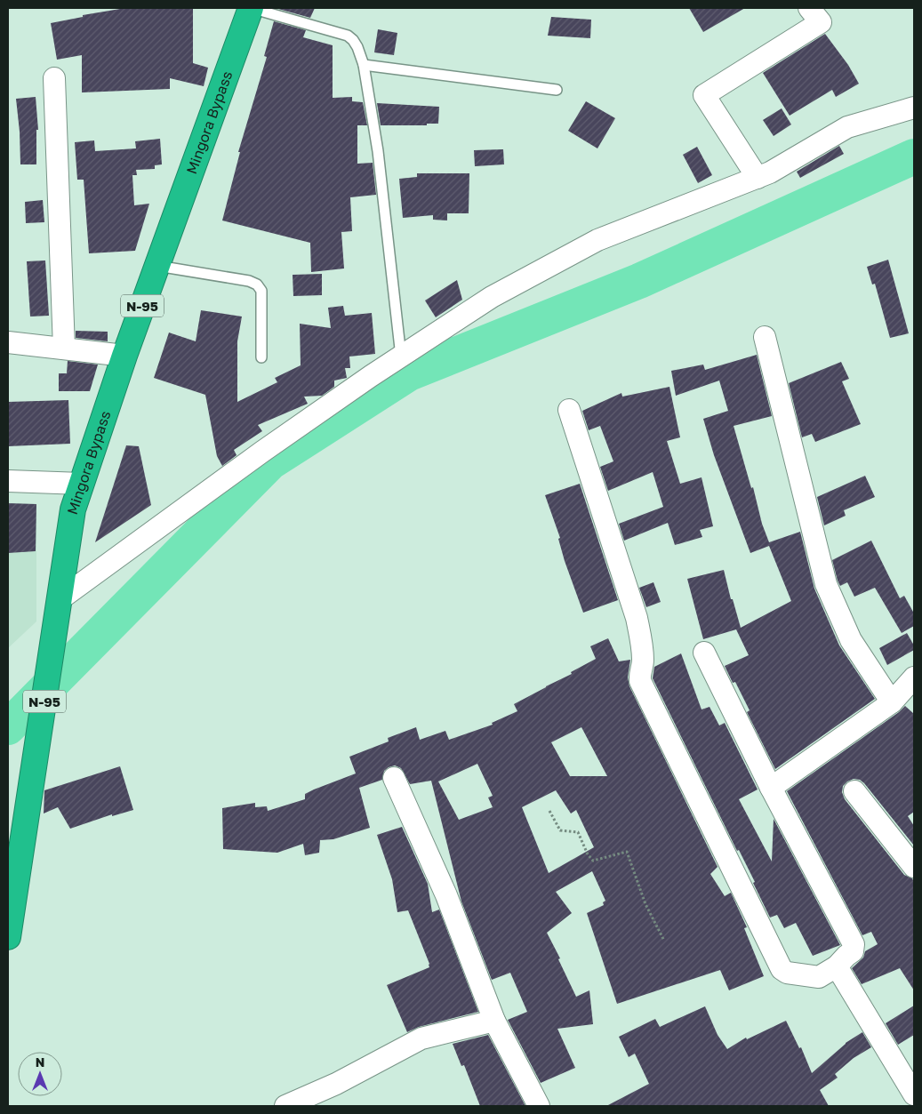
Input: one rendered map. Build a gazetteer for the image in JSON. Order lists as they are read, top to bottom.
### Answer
{
  "streets": {
    "highway": ["Mingora Bypass", "N-95"]
  },
  "north": "top"
}
